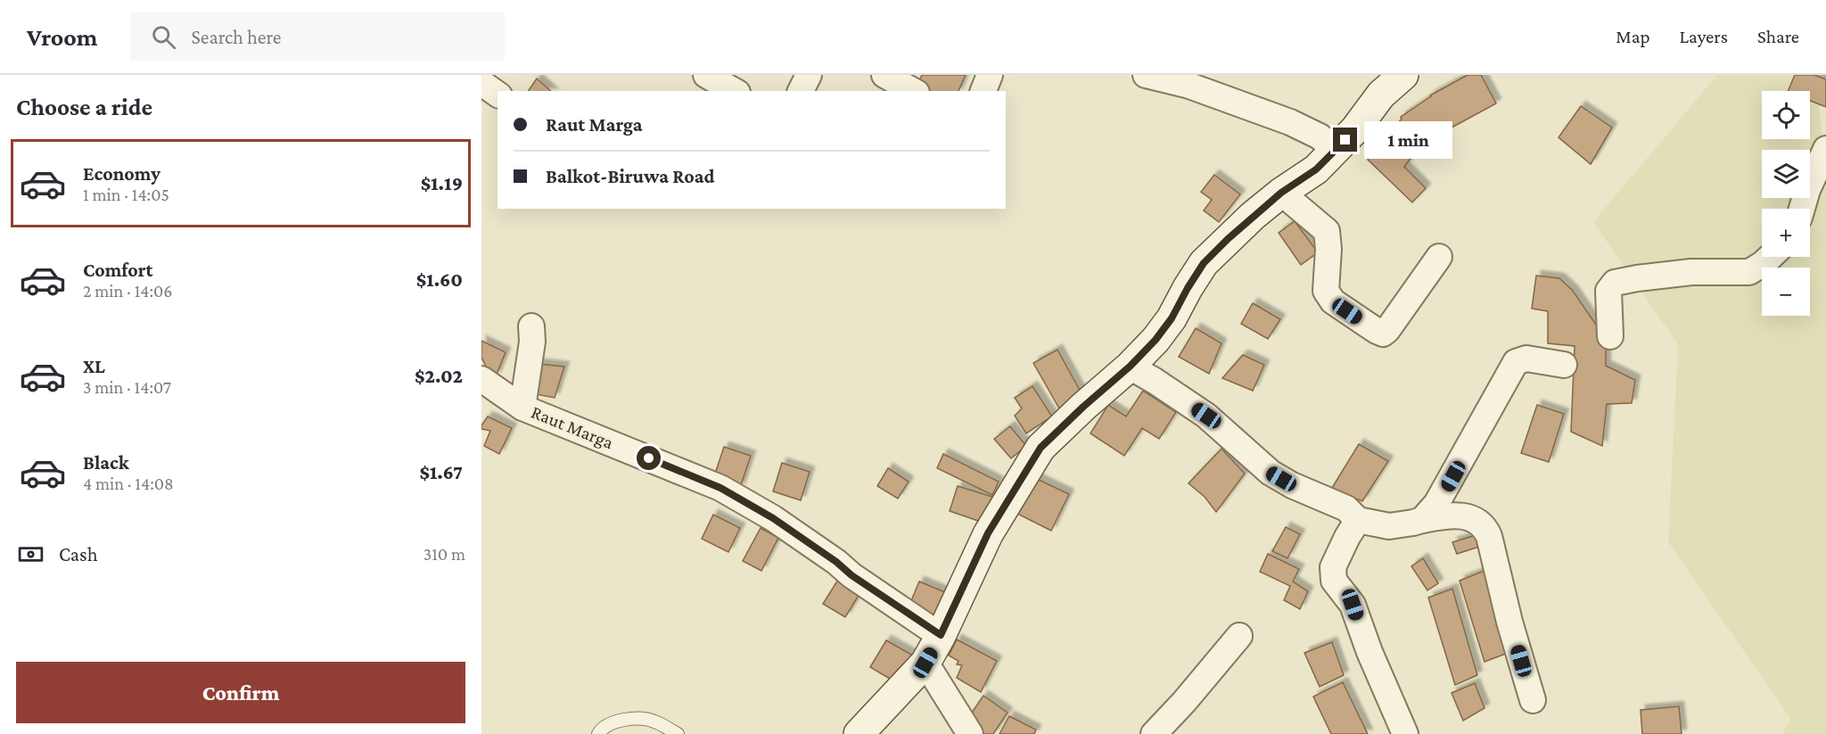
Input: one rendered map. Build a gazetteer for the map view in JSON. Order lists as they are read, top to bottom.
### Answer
{
  "streets": {
    "street": ["Raut Marga"]
  },
  "page": {
    "header": "Vroom",
    "search": "Search here",
    "nav": ["Map", "Layers", "Share"],
    "heading": "Choose a ride",
    "map_buttons": ["+", "−"],
    "banner": ["Raut Marga", "Balkot-Biruwa Road"],
    "bubble": "1 min",
    "list": [
      {
        "name": "Economy",
        "note": "1 min · 14:05",
        "value": "$1.19"
      },
      {
        "name": "Comfort",
        "note": "2 min · 14:06",
        "value": "$1.60"
      },
      {
        "name": "XL",
        "note": "3 min · 14:07",
        "value": "$2.02"
      },
      {
        "name": "Black",
        "note": "4 min · 14:08",
        "value": "$1.67"
      }
    ],
    "pay": ["Cash", "310 m"],
    "buttons": "Confirm"
  }
}
